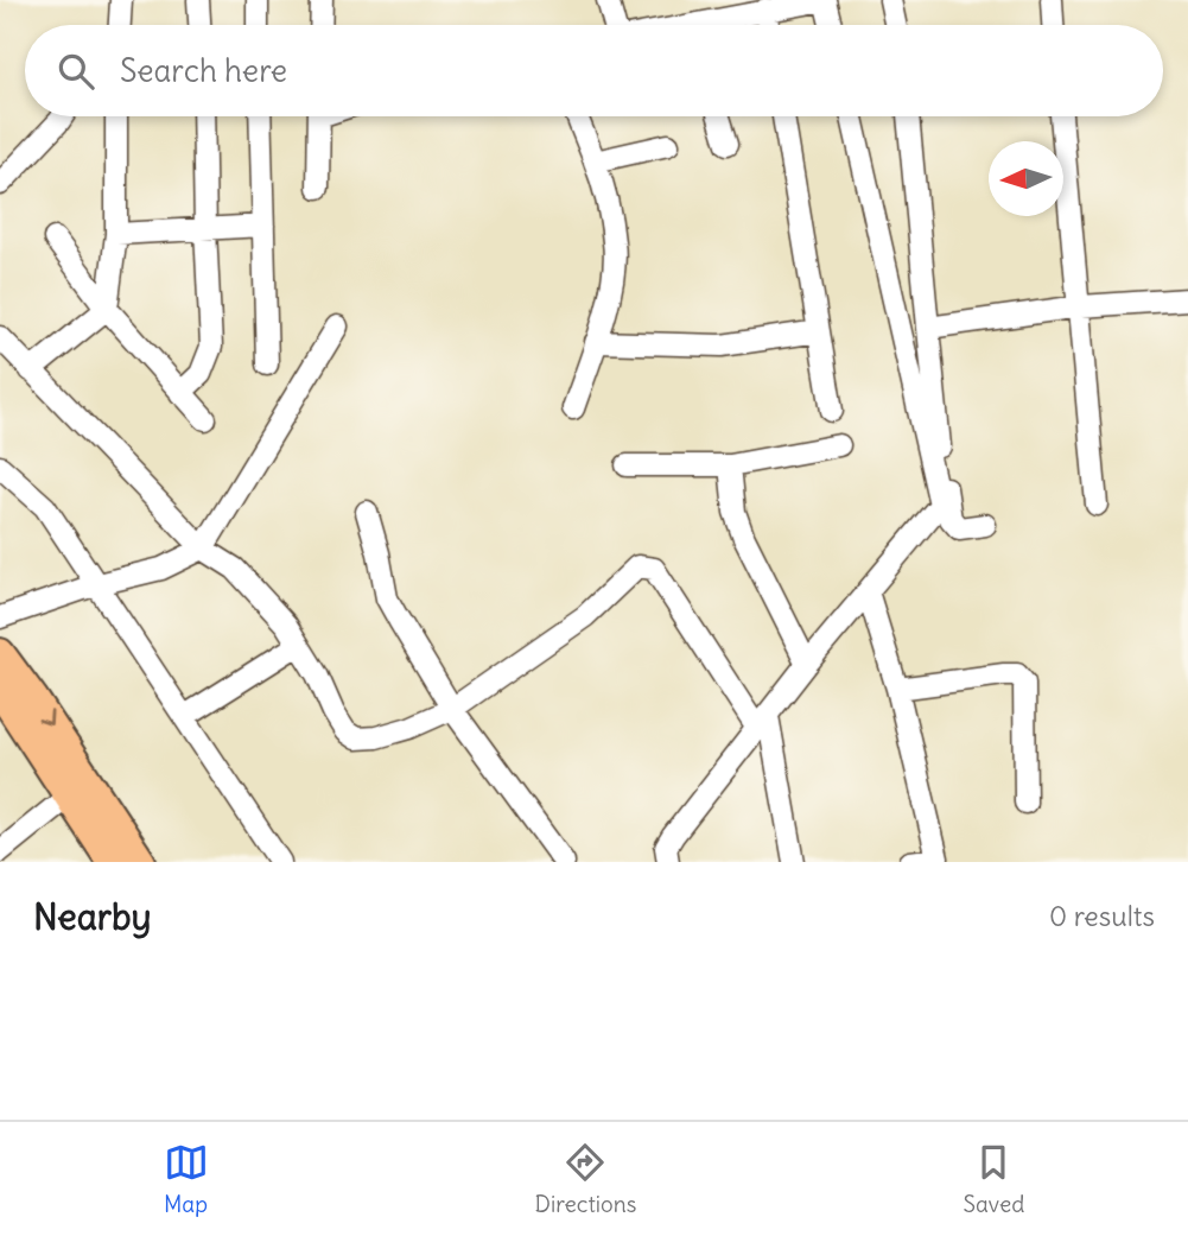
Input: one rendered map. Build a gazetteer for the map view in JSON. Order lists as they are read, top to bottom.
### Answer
{
  "north": "left",
  "page": {
    "search": "Search here",
    "heading": ["Nearby", "0 results"],
    "nav": ["Map", "Directions", "Saved"]
  }
}
